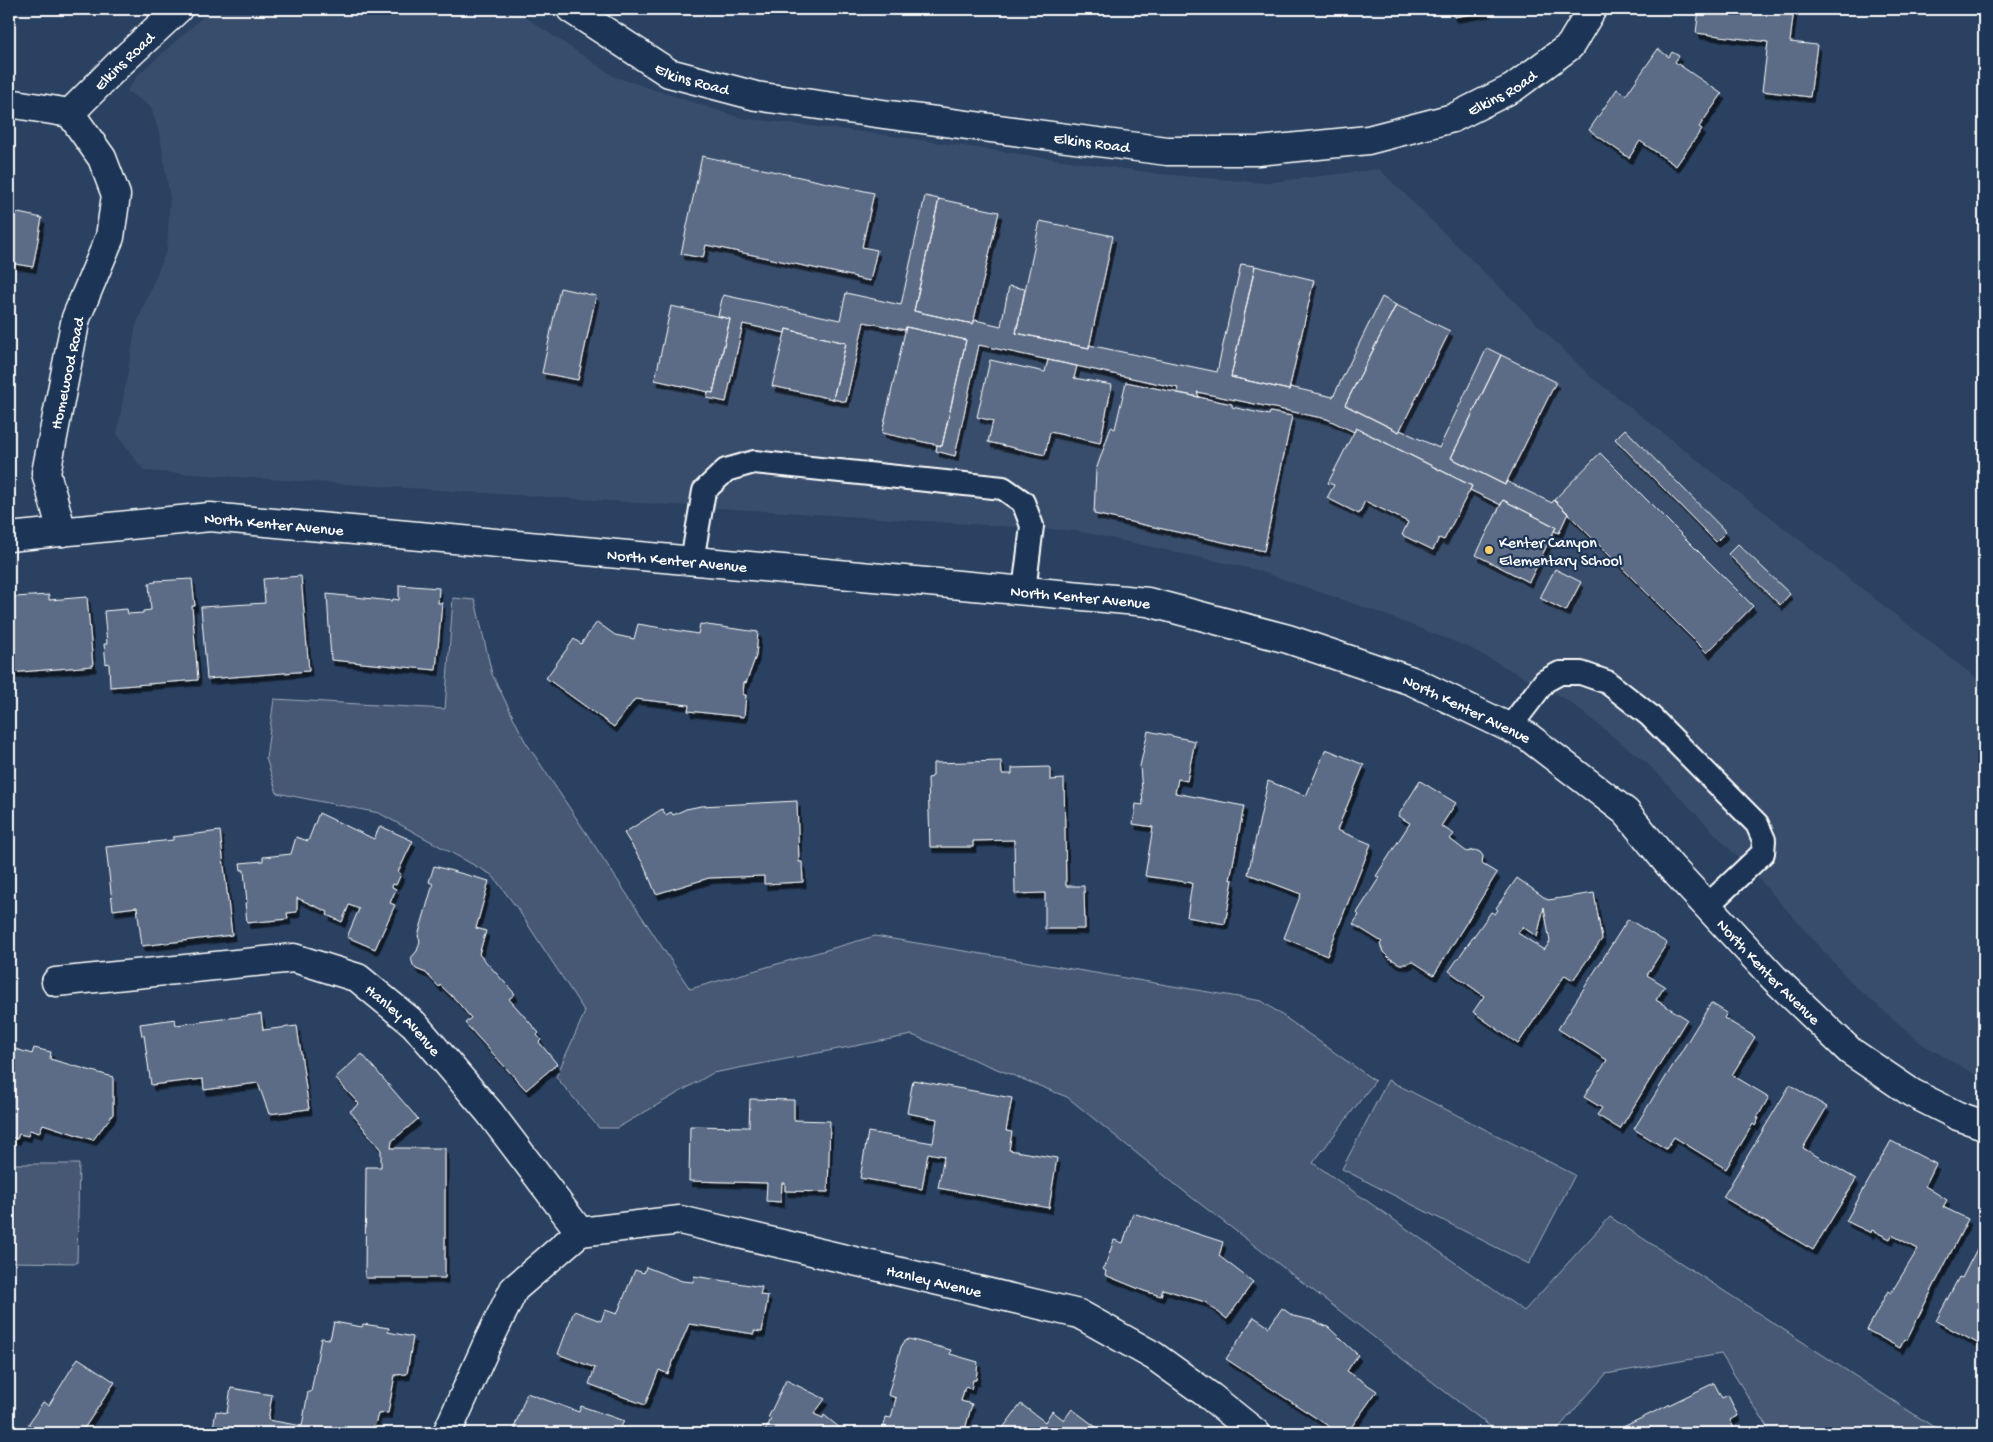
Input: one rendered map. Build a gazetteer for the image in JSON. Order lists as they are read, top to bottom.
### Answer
{
  "streets": {
    "street": [
      "Elkins Road",
      "Homewood Road",
      "North Kenter Avenue",
      "Hanley Avenue"
    ]
  },
  "crossings": [
    ["Elkins Road", "Homewood Road"],
    ["Homewood Road", "North Kenter Avenue"]
  ],
  "places": ["Kenter Canyon Elementary School"]
}
